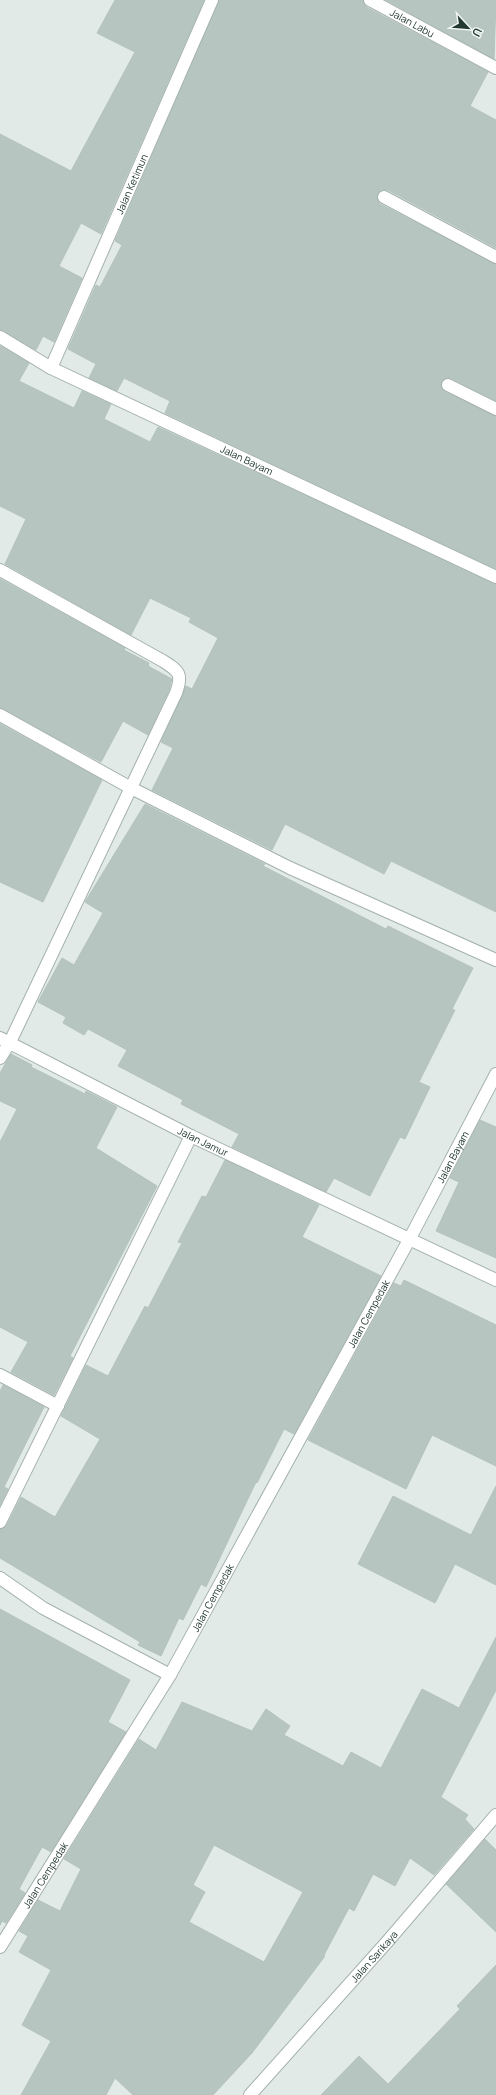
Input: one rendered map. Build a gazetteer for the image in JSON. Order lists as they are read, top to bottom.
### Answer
{
  "streets": {
    "street": [
      "Jalan Labu",
      "Jalan Ketimun",
      "Jalan Bayam",
      "Jalan Jamur",
      "Jalan Cempedak",
      "Jalan Sarikaya"
    ]
  },
  "crossings": [
    ["Jalan Ketimun", "Jalan Bayam"],
    ["Jalan Bayam", "Jalan Jamur"],
    ["Jalan Bayam", "Jalan Cempedak"],
    ["Jalan Jamur", "Jalan Cempedak"]
  ],
  "north": "bottom right"
}
